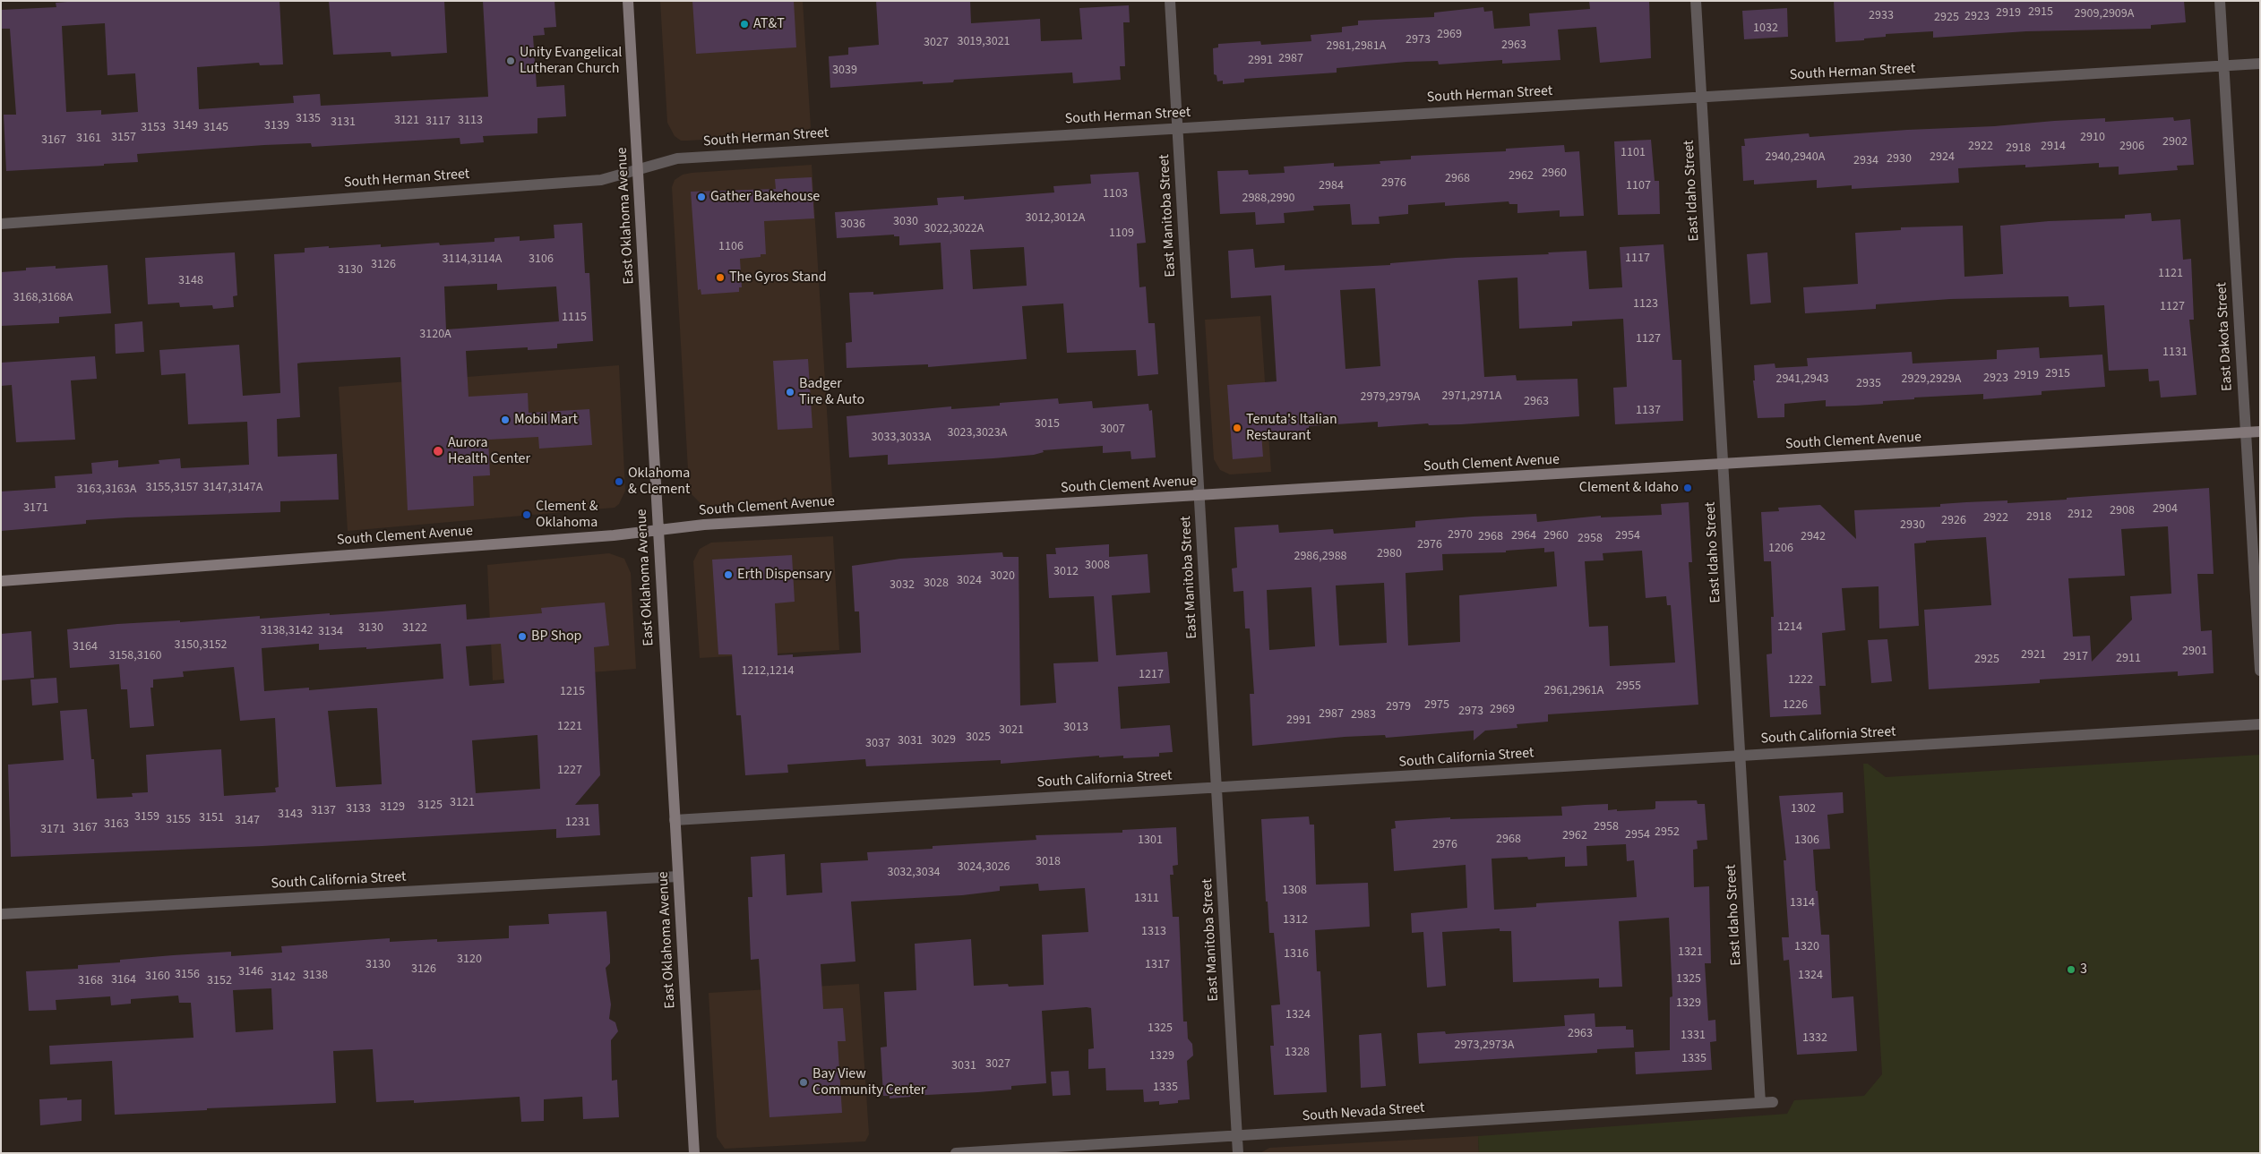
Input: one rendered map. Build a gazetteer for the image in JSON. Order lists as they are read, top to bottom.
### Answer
{
  "streets": {
    "street": [
      "South Herman Street",
      "East Idaho Street",
      "East Oklahoma Avenue",
      "East Manitoba Street",
      "East Dakota Street",
      "South Clement Avenue",
      "South California Street",
      "South Nevada Street"
    ]
  },
  "crossings": [
    ["South Herman Street", "East Idaho Street"],
    ["South Herman Street", "East Oklahoma Avenue"],
    ["South Herman Street", "East Manitoba Street"],
    ["South Herman Street", "East Dakota Street"],
    ["East Idaho Street", "South Clement Avenue"],
    ["East Idaho Street", "South California Street"],
    ["East Idaho Street", "South Nevada Street"],
    ["East Oklahoma Avenue", "South Clement Avenue"],
    ["East Oklahoma Avenue", "South California Street"],
    ["East Manitoba Street", "South Clement Avenue"],
    ["East Manitoba Street", "South California Street"],
    ["East Manitoba Street", "South Nevada Street"],
    ["East Dakota Street", "South Clement Avenue"]
  ],
  "places": [
    "AT&T",
    "Unity Evangelical Lutheran Church",
    "Gather Bakehouse",
    "The Gyros Stand",
    "Badger Tire & Auto",
    "Mobil Mart",
    "Tenuta's Italian Restaurant",
    "Aurora Health Center",
    "Oklahoma & Clement",
    "Clement & Idaho",
    "Clement & Oklahoma",
    "Erth Dispensary",
    "BP Shop",
    "3",
    "Bay View Community Center"
  ],
  "house_numbers": [
    "2915",
    "2919",
    "2909,2909A",
    "2933",
    "2923",
    "2925",
    "1032",
    "2969",
    "2973",
    "3019,3021",
    "3027",
    "2963",
    "2981,2981A",
    "2987",
    "2991",
    "3039",
    "3135",
    "3121",
    "3113",
    "3117",
    "3131",
    "3149",
    "3139",
    "3153",
    "3145",
    "3157",
    "2910",
    "3161",
    "3167",
    "2902",
    "2922",
    "2914",
    "2906",
    "2918",
    "1101",
    "2940,2940A",
    "2924",
    "2930",
    "2934",
    "2960",
    "2962",
    "2968",
    "2976",
    "2984",
    "1107",
    "1103",
    "2988,2990",
    "3012,3012A",
    "3030",
    "3036",
    "3022,3022A",
    "1109",
    "1106",
    "1117",
    "3114,3114A",
    "3106",
    "3126",
    "3130",
    "1121",
    "3148",
    "3168,3168A",
    "1123",
    "1127",
    "1115",
    "3120A",
    "1127",
    "1131",
    "2915",
    "2919",
    "2923",
    "2941,2943",
    "2929,2929A",
    "2935",
    "2971,2971A",
    "2979,2979A",
    "2963",
    "1137",
    "3015",
    "3007",
    "3023,3023A",
    "3033,3033A",
    "3155,3157",
    "3147,3147A",
    "3163,3163A",
    "3171",
    "2904",
    "2908",
    "2912",
    "2918",
    "2922",
    "2926",
    "2930",
    "2970",
    "2964",
    "2960",
    "2954",
    "2968",
    "2942",
    "2958",
    "2976",
    "1206",
    "2980",
    "2986,2988",
    "3008",
    "3012",
    "3020",
    "3024",
    "3028",
    "3032",
    "1214",
    "3130",
    "3122",
    "3138,3142",
    "3134",
    "3150,3152",
    "3164",
    "2901",
    "2921",
    "3158,3160",
    "2917",
    "2911",
    "2925",
    "1212,1214",
    "1217",
    "1222",
    "2955",
    "2961,2961A",
    "1215",
    "2975",
    "1226",
    "2979",
    "2969",
    "2973",
    "2987",
    "2983",
    "2991",
    "1221",
    "3013",
    "3021",
    "3025",
    "3029",
    "3031",
    "3037",
    "1227",
    "3121",
    "3125",
    "3129",
    "3133",
    "1302",
    "3137",
    "3143",
    "3159",
    "3151",
    "3155",
    "3147",
    "1231",
    "3163",
    "2958",
    "3167",
    "3171",
    "2952",
    "2954",
    "2962",
    "2968",
    "1301",
    "1306",
    "2976",
    "3018",
    "3024,3026",
    "3032,3034",
    "1308",
    "1311",
    "1314",
    "1312",
    "1313",
    "1320",
    "1321",
    "1316",
    "3120",
    "3130",
    "1317",
    "3126",
    "3146",
    "3156",
    "3138",
    "1324",
    "3160",
    "3142",
    "1325",
    "3164",
    "3168",
    "3152",
    "1329",
    "1324",
    "1325",
    "2963",
    "1331",
    "1332",
    "2973,2973A",
    "1328",
    "1329",
    "1335",
    "3027",
    "3031",
    "1335"
  ]
}
